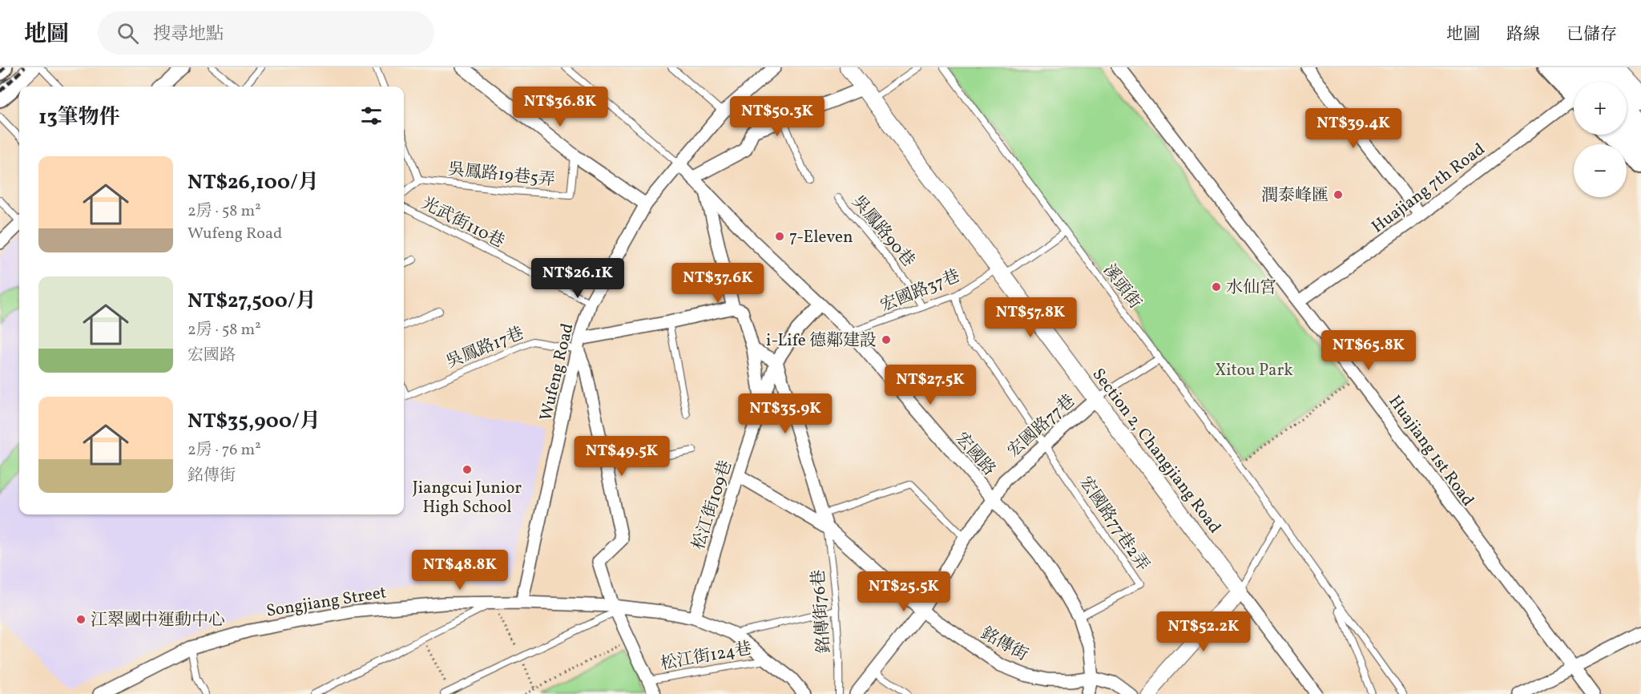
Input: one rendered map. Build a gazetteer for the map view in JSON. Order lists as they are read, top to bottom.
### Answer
{
  "streets": {
    "street": [
      "Huajiang 7th Road",
      "Wufeng Road",
      "宏國路77巷",
      "Section 2, Changjiang Road",
      "Huajiang 1st Road",
      "宏國路",
      "松江街109巷",
      "Songjiang Street",
      "銘傳街"
    ],
    "lane": [
      "吳鳳路19巷5弄",
      "光武街110巷",
      "吳鳳路90巷",
      "溪頭街",
      "宏國路37巷",
      "吳鳳路17巷",
      "宏國路77巷2弄",
      "銘傳街76巷",
      "松江街124巷"
    ]
  },
  "crossings": [
    ["Huajiang 7th Road", "Huajiang 1st Road"],
    ["光武街110巷", "Wufeng Road"],
    ["吳鳳路90巷", "宏國路37巷"],
    ["溪頭街", "宏國路37巷"],
    ["宏國路37巷", "Section 2, Changjiang Road"],
    ["宏國路37巷", "宏國路"],
    ["吳鳳路17巷", "Wufeng Road"],
    ["Wufeng Road", "宏國路"],
    ["Wufeng Road", "Songjiang Street"],
    ["宏國路77巷", "Section 2, Changjiang Road"],
    ["宏國路77巷", "宏國路"],
    ["宏國路77巷", "宏國路77巷2弄"],
    ["宏國路77巷", "銘傳街"],
    ["宏國路", "松江街109巷"],
    ["宏國路", "宏國路77巷2弄"],
    ["宏國路", "銘傳街"],
    ["松江街109巷", "Songjiang Street"],
    ["松江街109巷", "銘傳街"],
    ["Songjiang Street", "松江街124巷"],
    ["銘傳街76巷", "銘傳街"]
  ],
  "parks": ["Xitou Park"],
  "places": [
    "潤泰峰匯",
    "7-Eleven",
    "水仙宮",
    "i-Life 德鄰建設",
    "Jiangcui Junior High School",
    "江翠國中運動中心"
  ],
  "page": {
    "header": "地圖",
    "search": "搜尋地點",
    "nav": ["地圖", "路線", "已儲存"],
    "map_buttons": ["+", "−"],
    "price": [
      "NT$36.8K",
      "NT$50.3K",
      "NT$39.4K",
      "NT$26.1K",
      "NT$37.6K",
      "NT$57.8K",
      "NT$65.8K",
      "NT$27.5K",
      "NT$35.9K",
      "NT$49.5K",
      "NT$48.8K",
      "NT$25.5K",
      "NT$52.2K"
    ],
    "heading": "13筆物件",
    "list": [
      {
        "name": "NT$26,100/月",
        "note": "2房 · 58 m² · Wufeng Road"
      },
      {
        "name": "NT$27,500/月",
        "note": "2房 · 58 m² · 宏國路"
      },
      {
        "name": "NT$35,900/月",
        "note": "2房 · 76 m² · 銘傳街"
      }
    ]
  }
}
